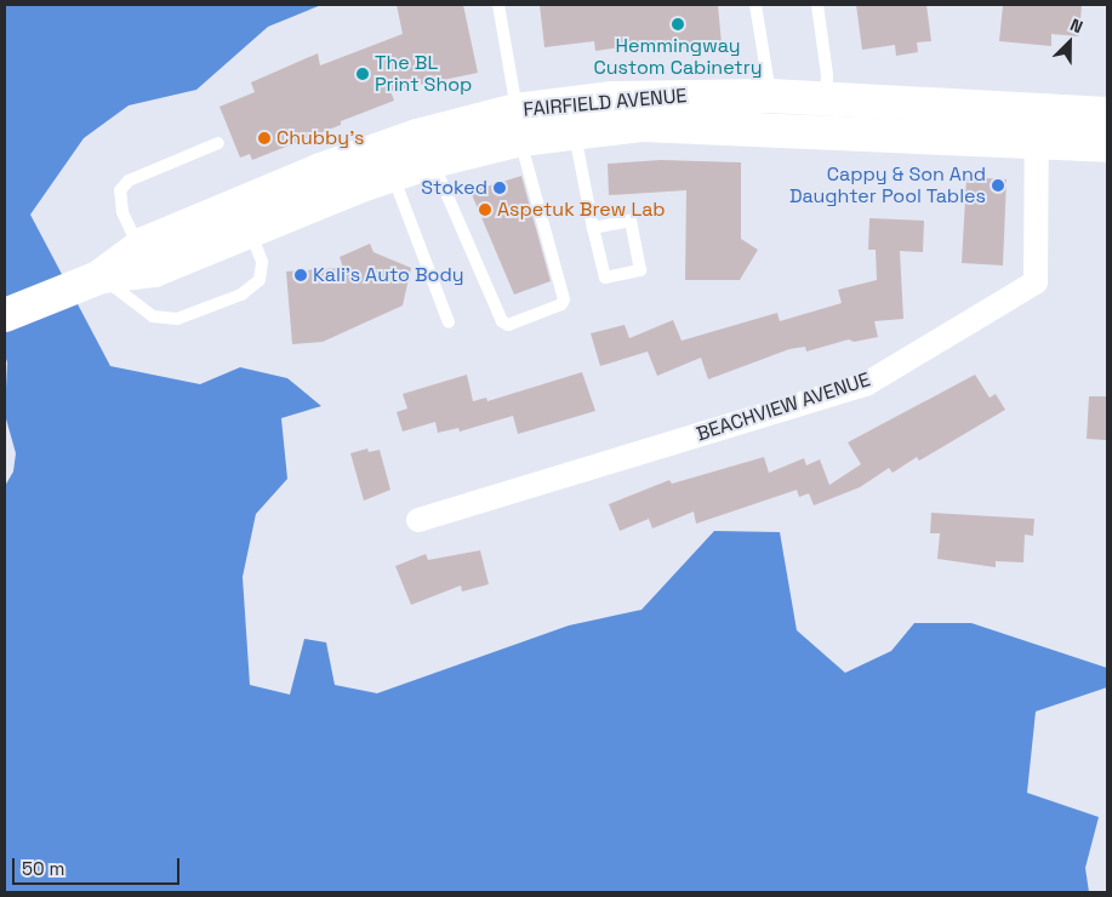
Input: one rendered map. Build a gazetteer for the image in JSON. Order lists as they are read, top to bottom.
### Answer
{
  "streets": {
    "main road": ["FAIRFIELD AVENUE"],
    "street": ["BEACHVIEW AVENUE"]
  },
  "crossings": [
    ["FAIRFIELD AVENUE", "BEACHVIEW AVENUE"]
  ],
  "places": [
    "Hemmingway Custom Cabinetry",
    "The BL Print Shop",
    "Chubby's",
    "Cappy & Son And Daughter Pool Tables",
    "Stoked",
    "Aspetuk Brew Lab",
    "Kali's Auto Body"
  ],
  "scale_bar": "50 m",
  "north": "top right"
}
